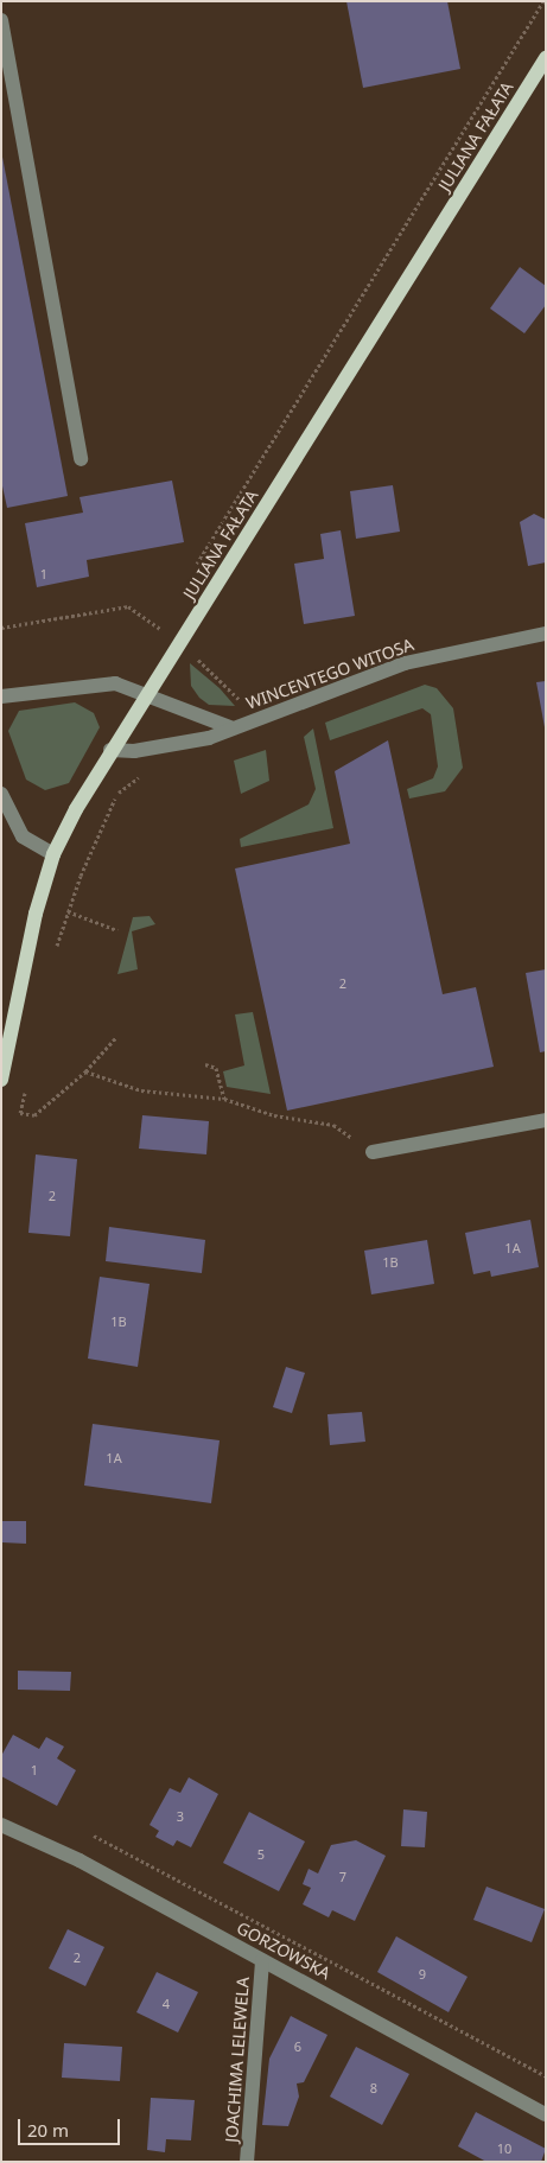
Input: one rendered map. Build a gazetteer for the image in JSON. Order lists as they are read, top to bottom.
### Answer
{
  "streets": {
    "main road": ["JULIANA FAŁATA"],
    "street": ["WINCENTEGO WITOSA", "GORZOWSKA", "JOACHIMA LELEWELA"]
  },
  "crossings": [
    ["JULIANA FAŁATA", "WINCENTEGO WITOSA"],
    ["GORZOWSKA", "JOACHIMA LELEWELA"]
  ],
  "house_numbers": [
    "1",
    "2",
    "2",
    "1A",
    "1B",
    "1B",
    "1A",
    "1",
    "3",
    "5",
    "7",
    "2",
    "9",
    "4",
    "6",
    "8",
    "10"
  ],
  "scale_bar": "20 m"
}
